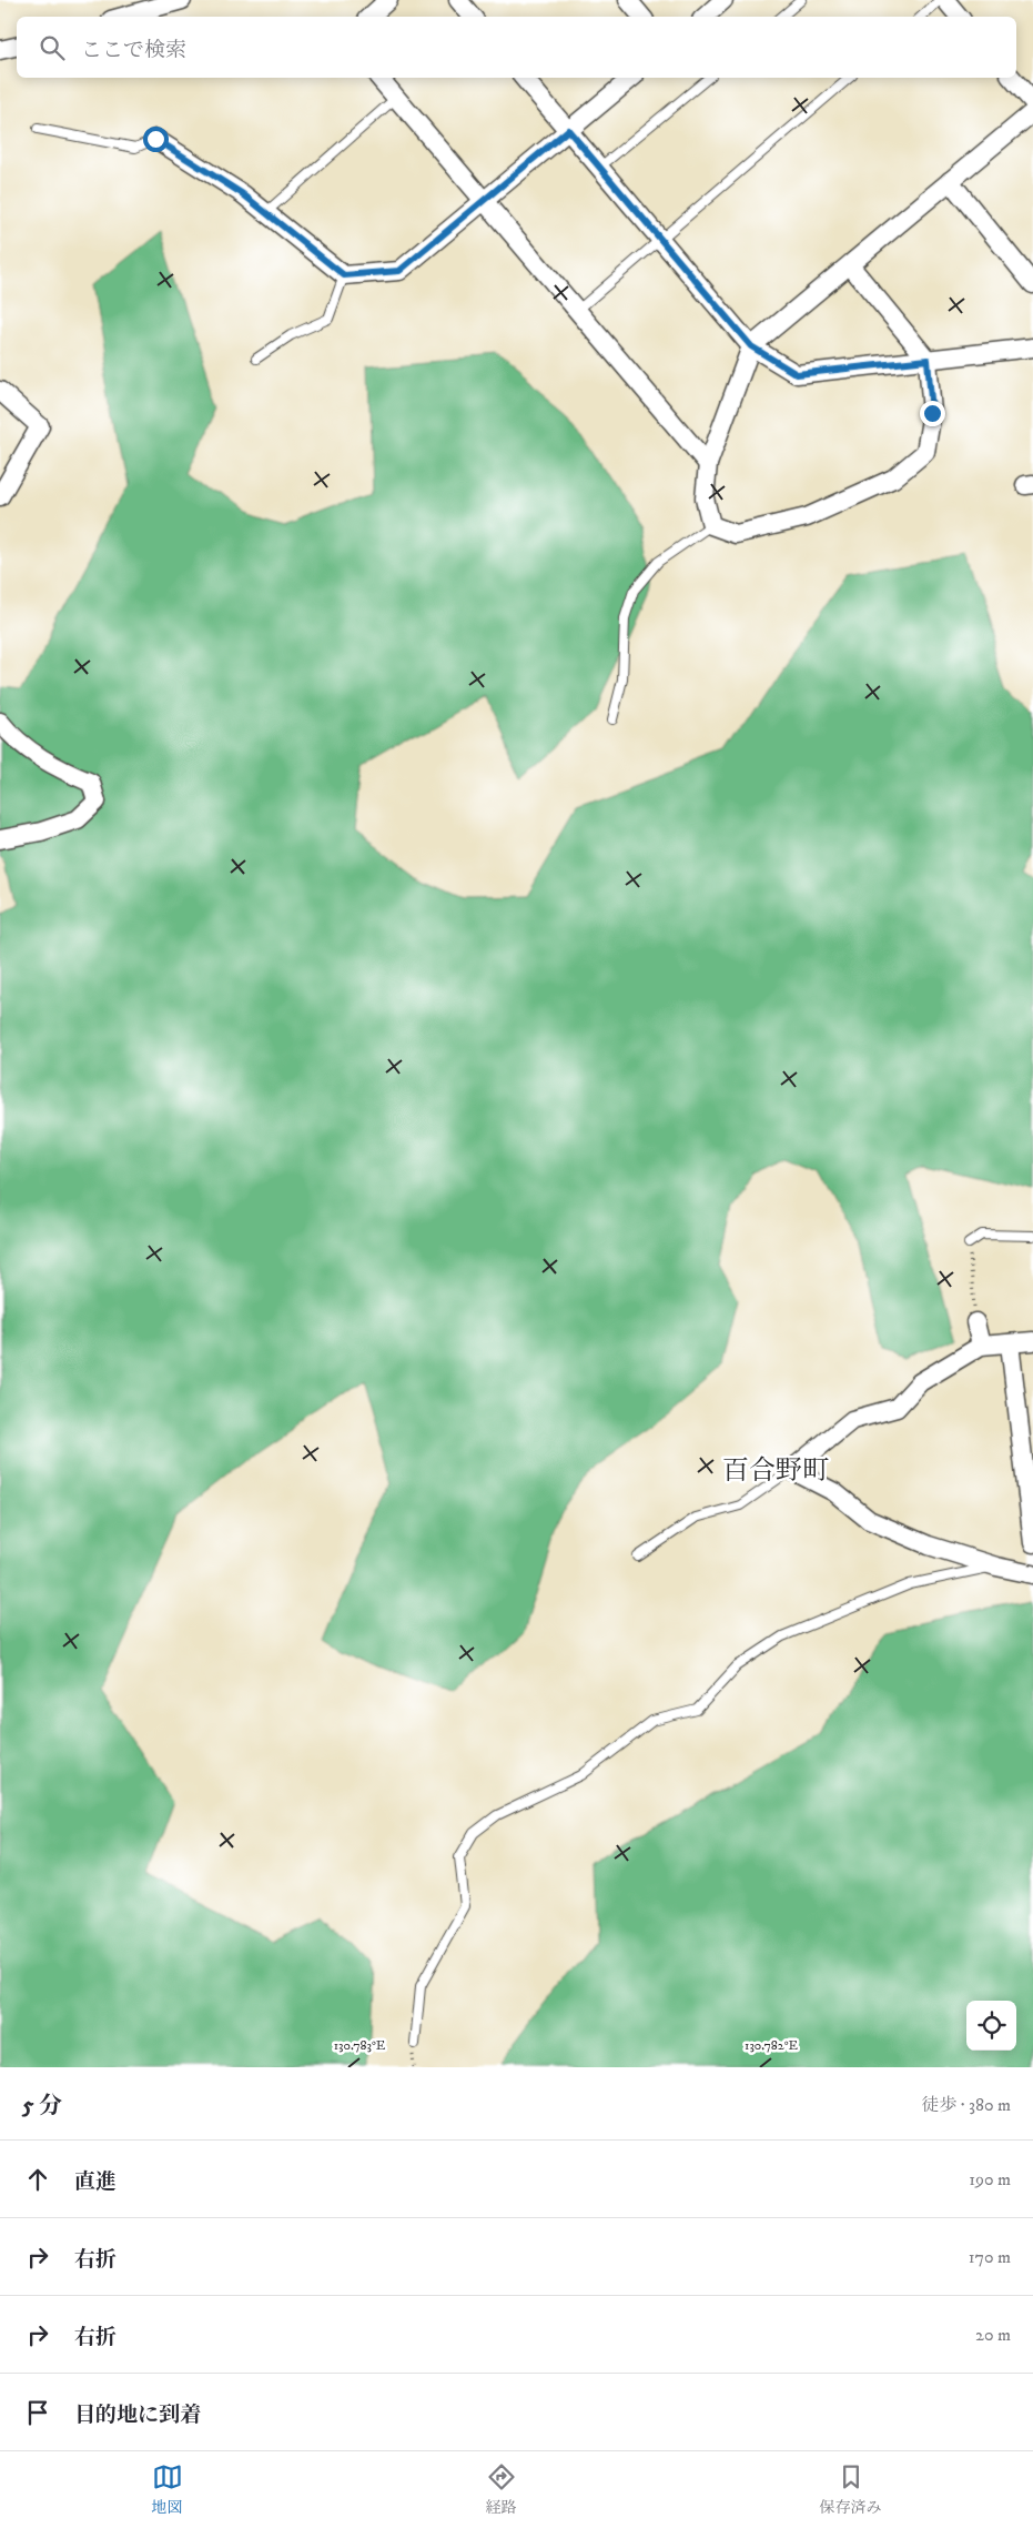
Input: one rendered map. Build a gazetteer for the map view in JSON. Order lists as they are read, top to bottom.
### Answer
{
  "districts": ["百合野町"],
  "page": {
    "search": "ここで検索",
    "heading": ["5 分", "徒歩 · 380 m"],
    "list": [
      ["直進", "190 m"],
      ["右折", "170 m"],
      ["右折", "20 m"],
      "目的地に到着"
    ],
    "nav": ["地図", "経路", "保存済み"]
  },
  "coordinates": ["130.783°E", "130.782°E"]
}
